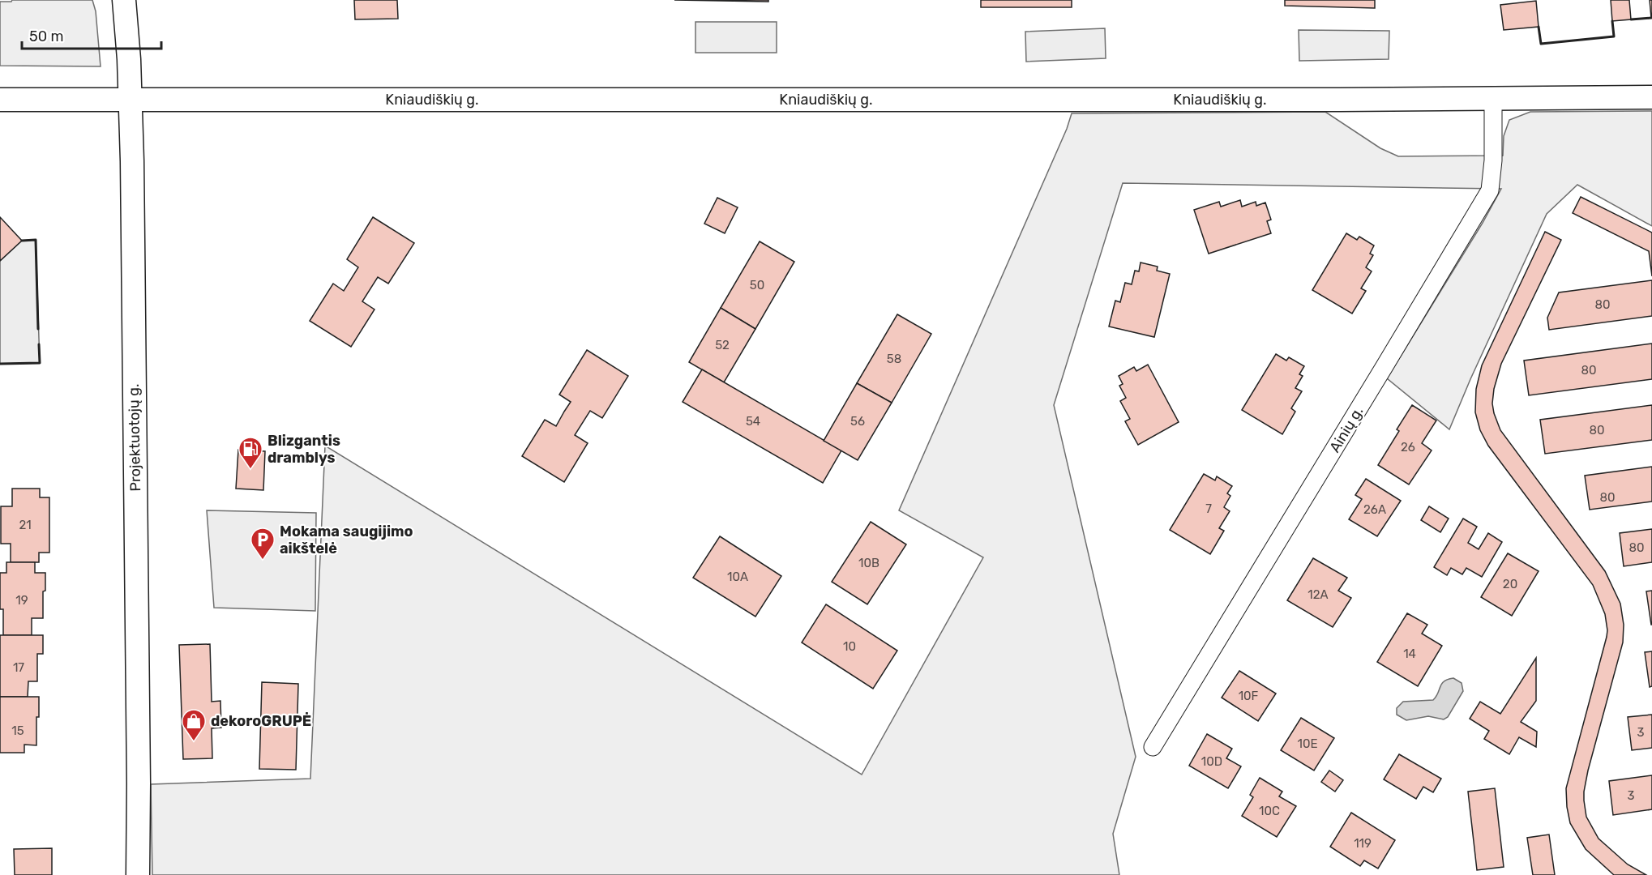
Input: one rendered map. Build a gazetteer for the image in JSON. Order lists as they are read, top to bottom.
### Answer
{
  "streets": {
    "main road": ["Kniaudiškių g.", "Projektuotojų g."],
    "street": ["Ainių g."]
  },
  "crossings": [
    ["Kniaudiškių g.", "Ainių g."],
    ["Kniaudiškių g.", "Projektuotojų g."]
  ],
  "places": {
    "fuel station": ["Blizgantis dramblys"],
    "parking": ["Mokama saugijimo aikštelė"],
    "shop": ["dekoroGRUPĖ"]
  },
  "house_numbers": [
    "50",
    "80",
    "52",
    "58",
    "80",
    "54",
    "56",
    "80",
    "26",
    "80",
    "7",
    "26A",
    "21",
    "80",
    "10B",
    "10A",
    "20",
    "12A",
    "19",
    "10",
    "14",
    "17",
    "10F",
    "15",
    "3",
    "10E",
    "10D",
    "3",
    "10C",
    "119"
  ],
  "scale_bar": "50 m"
}
